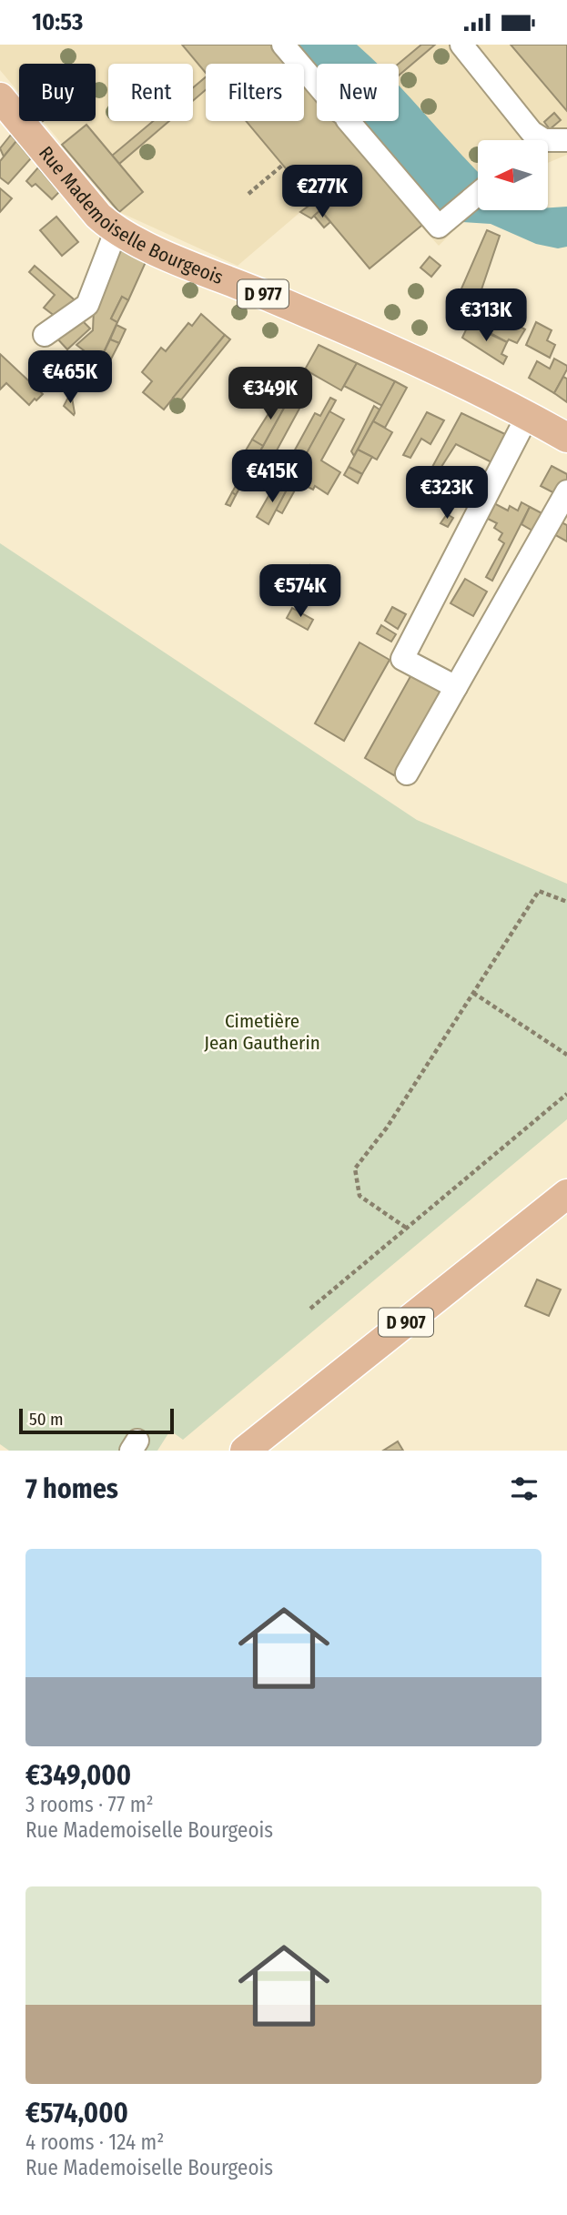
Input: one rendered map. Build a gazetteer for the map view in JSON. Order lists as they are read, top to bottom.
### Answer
{
  "streets": {
    "main road": ["Rue Mademoiselle Bourgeois", "D 977", "D 907"]
  },
  "parks": ["Cimetière Jean Gautherin"],
  "scale_bar": "50 m",
  "north": "left",
  "page": {
    "status": "10:53",
    "chip": [
      "Buy",
      "Rent",
      "Filters",
      "New"
    ],
    "price": [
      "€277K",
      "€313K",
      "€465K",
      "€349K",
      "€415K",
      "€323K",
      "€574K"
    ],
    "scale": "50 m",
    "heading": "7 homes",
    "list": [
      {
        "name": "€349,000",
        "note": "3 rooms · 77 m² · Rue Mademoiselle Bourgeois"
      },
      {
        "name": "€574,000",
        "note": "4 rooms · 124 m² · Rue Mademoiselle Bourgeois"
      }
    ]
  }
}
